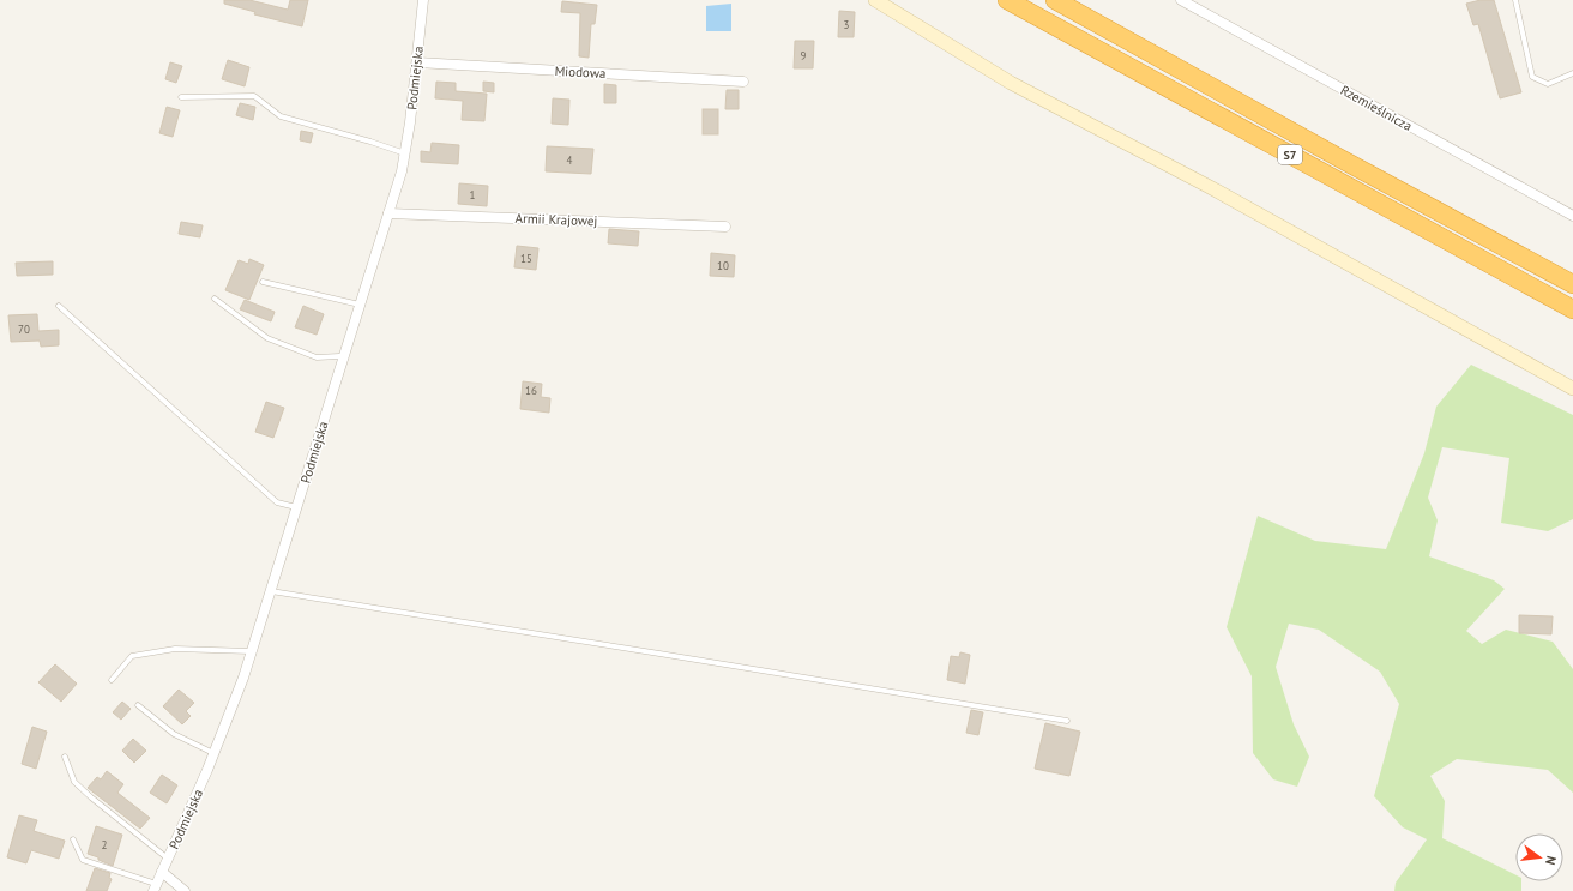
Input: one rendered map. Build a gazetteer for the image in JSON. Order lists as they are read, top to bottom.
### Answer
{
  "streets": {
    "highway": ["S7"],
    "street": [
      "Miodowa",
      "Podmiejska",
      "Rzemieślnicza",
      "Armii Krajowej"
    ]
  },
  "crossings": [
    ["Miodowa", "Podmiejska"],
    ["Podmiejska", "Armii Krajowej"]
  ],
  "house_numbers": [
    "3",
    "9",
    "4",
    "1",
    "15",
    "10",
    "70",
    "16",
    "2"
  ],
  "north": "right"
}
